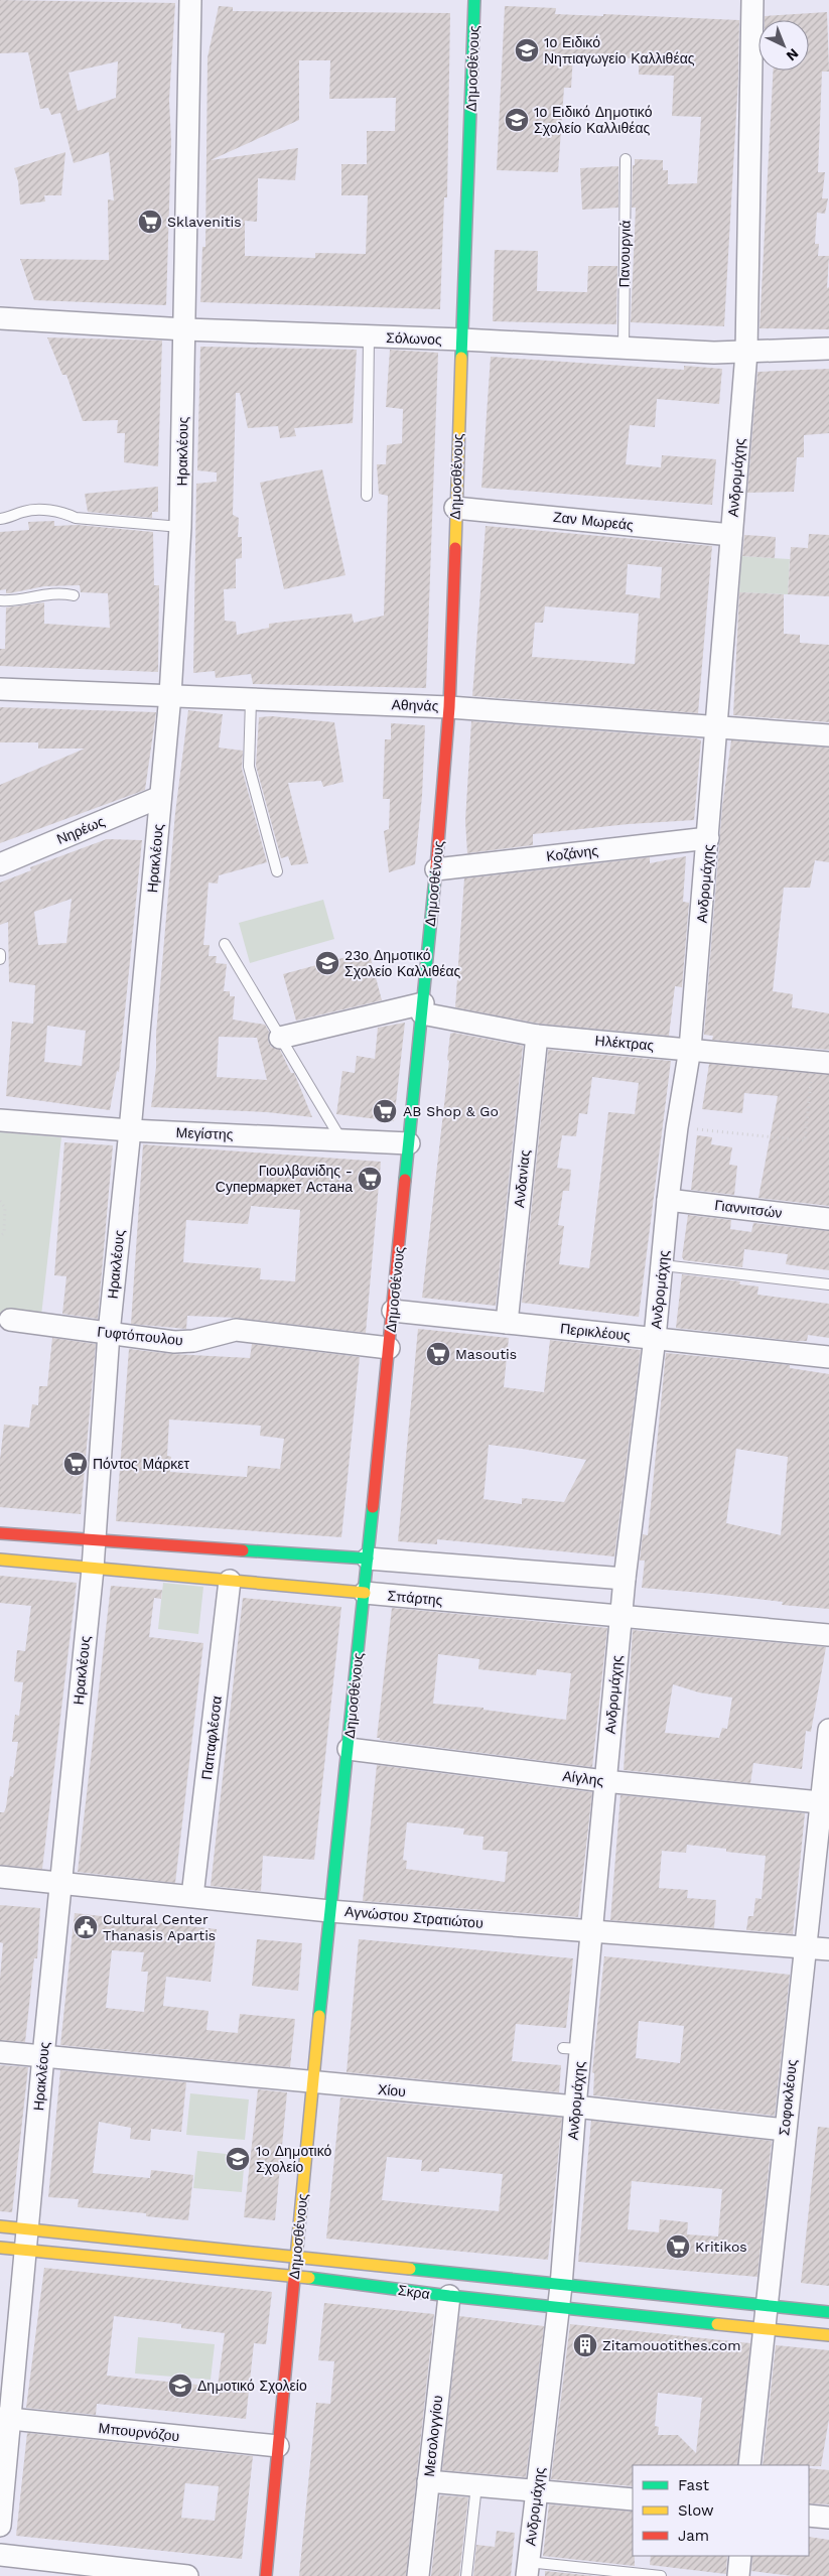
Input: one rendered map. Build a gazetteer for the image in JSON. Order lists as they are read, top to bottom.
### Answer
{
  "streets": {
    "street": [
      "Δημοσθένους",
      "Σόλωνος",
      "Ηρακλέους",
      "Ανδρομάχης",
      "Ζαν Μωρεάς",
      "Αθηνάς",
      "Νηρέως",
      "Κοζάνης",
      "Ηλέκτρας",
      "Μεγίστης",
      "Ανδανiας",
      "Γιαννιτσών",
      "Περικλέους",
      "Γυφτόπουλου",
      "Σπάρτης",
      "Παπαφλέσσα",
      "Αίγλης",
      "Αγνώστου Στρατιώτου",
      "Χίου",
      "Σοφοκλέους",
      "Σκρα",
      "Μπουρνόζου",
      "Μεσολογγίου"
    ],
    "lane": ["Πανουργιά"]
  },
  "crossings": [
    ["Δημοσθένους", "Σόλωνος"],
    ["Δημοσθένους", "Ζαν Μωρεάς"],
    ["Δημοσθένους", "Αθηνάς"],
    ["Δημοσθένους", "Κοζάνης"],
    ["Δημοσθένους", "Ηλέκτρας"],
    ["Δημοσθένους", "Μεγίστης"],
    ["Δημοσθένους", "Περικλέους"],
    ["Δημοσθένους", "Γυφτόπουλου"],
    ["Δημοσθένους", "Σπάρτης"],
    ["Δημοσθένους", "Αίγλης"],
    ["Δημοσθένους", "Αγνώστου Στρατιώτου"],
    ["Δημοσθένους", "Χίου"],
    ["Δημοσθένους", "Σκρα"],
    ["Δημοσθένους", "Μπουρνόζου"],
    ["Πανουργιά", "Σόλωνος"],
    ["Σόλωνος", "Ηρακλέους"],
    ["Σόλωνος", "Ανδρομάχης"],
    ["Ηρακλέους", "Αθηνάς"],
    ["Ηρακλέους", "Νηρέως"],
    ["Ηρακλέους", "Μεγίστης"],
    ["Ηρακλέους", "Γυφτόπουλου"],
    ["Ηρακλέους", "Σπάρτης"],
    ["Ηρακλέους", "Αγνώστου Στρατιώτου"],
    ["Ηρακλέους", "Χίου"],
    ["Ηρακλέους", "Σκρα"],
    ["Ηρακλέους", "Μπουρνόζου"],
    ["Ανδρομάχης", "Ζαν Μωρεάς"],
    ["Ανδρομάχης", "Αθηνάς"],
    ["Ανδρομάχης", "Κοζάνης"],
    ["Ανδρομάχης", "Ηλέκτρας"],
    ["Ανδρομάχης", "Γιαννιτσών"],
    ["Ανδρομάχης", "Περικλέους"],
    ["Ανδρομάχης", "Σπάρτης"],
    ["Ανδρομάχης", "Αίγλης"],
    ["Ανδρομάχης", "Αγνώστου Στρατιώτου"],
    ["Ανδρομάχης", "Χίου"],
    ["Ανδρομάχης", "Σκρα"],
    ["Ηλέκτρας", "Ανδανiας"],
    ["Ανδανiας", "Περικλέους"],
    ["Σπάρτης", "Παπαφλέσσα"],
    ["Παπαφλέσσα", "Αγνώστου Στρατιώτου"],
    ["Αίγλης", "Σοφοκλέους"],
    ["Αγνώστου Στρατιώτου", "Σοφοκλέους"],
    ["Χίου", "Σοφοκλέους"],
    ["Σοφοκλέους", "Σκρα"],
    ["Σκρα", "Μεσολογγίου"]
  ],
  "places": {
    "school or university": [
      "1ο Ειδικό Νηπιαγωγείο Καλλιθέας",
      "1ο Ειδικό Δημοτικό Σχολείο Καλλιθέας",
      "23ο Δημοτικό Σχολείο Καλλιθέας",
      "1o Δημοτικό Σχολείο",
      "Δημοτικό Σχολείο"
    ],
    "supermarket": [
      "Sklavenitis",
      "AB Shop & Go",
      "Γιουλβανίδης - Супермаркет Астана",
      "Masoutis",
      "Πόντος Μάρκετ",
      "Kritikos"
    ],
    "public building": ["Cultural Center Thanasis Apartis"],
    "building": ["Zitamouotithes.com"]
  },
  "legend": ["Fast", "Slow", "Jam"],
  "north": "bottom right"
}
